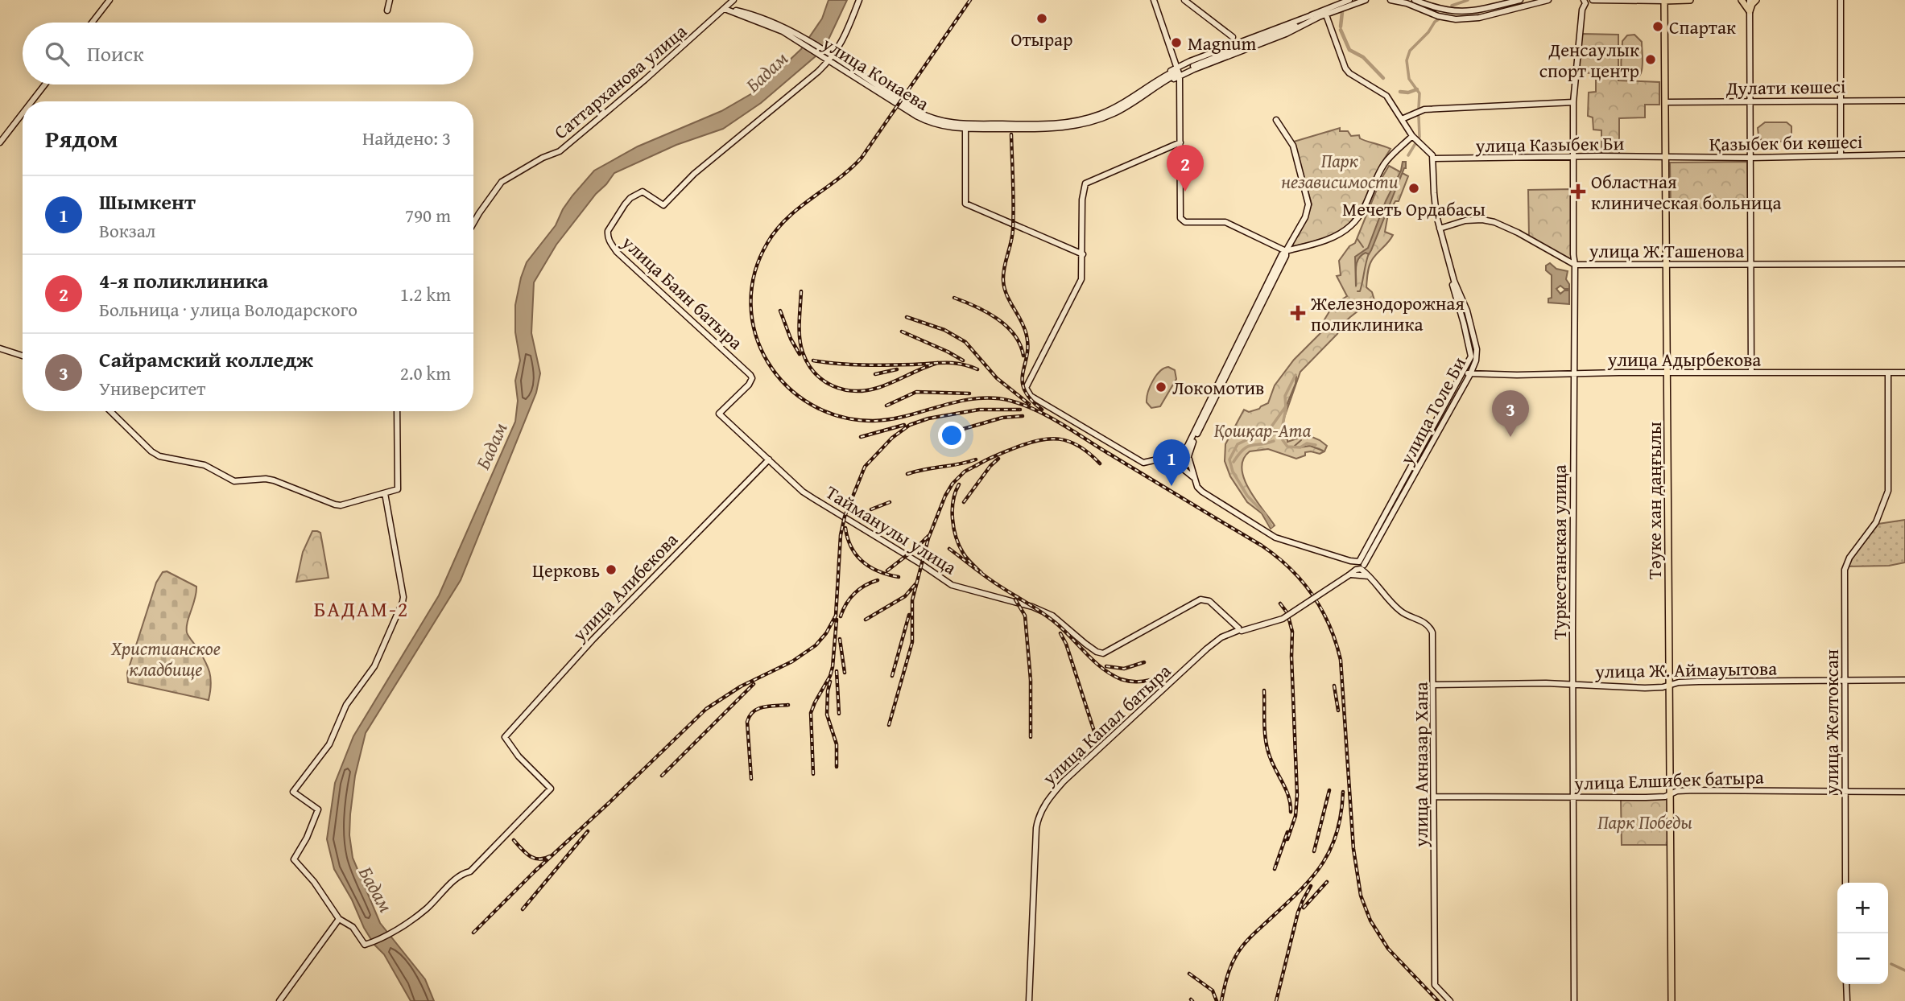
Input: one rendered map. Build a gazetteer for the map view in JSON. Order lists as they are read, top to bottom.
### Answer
{
  "streets": {
    "main road": ["Тәуке хан даңғылы"],
    "street": [
      "улица Конаева",
      "Саттарханова улица",
      "Дулати көшесі",
      "Қазыбек би көшесі",
      "улица Казыбек Би",
      "улица Ж.Ташенова",
      "улица Баян батыра",
      "улица Адырбекова",
      "улица Толе Би",
      "Тайманулы улица",
      "Туркестанская улица",
      "улица Алибекова",
      "улица Ж. Аймауытова",
      "улица Желтоксан",
      "улица Капал батыра",
      "улица Акназар Хана",
      "улица Елшибек батыра"
    ]
  },
  "crossings": [
    ["улица Конаева", "Саттарханова улица"],
    ["Дулати көшесі", "Тәуке хан даңғылы"],
    ["Қазыбек би көшесі", "улица Казыбек Би"],
    ["Қазыбек би көшесі", "Тәуке хан даңғылы"],
    ["улица Казыбек Би", "улица Толе Би"],
    ["улица Казыбек Би", "Тәуке хан даңғылы"],
    ["улица Казыбек Би", "Туркестанская улица"],
    ["улица Ж.Ташенова", "улица Толе Би"],
    ["улица Ж.Ташенова", "Тәуке хан даңғылы"],
    ["улица Ж.Ташенова", "Туркестанская улица"],
    ["улица Баян батыра", "Тайманулы улица"],
    ["улица Адырбекова", "улица Толе Би"],
    ["улица Адырбекова", "Тәуке хан даңғылы"],
    ["улица Адырбекова", "Туркестанская улица"],
    ["улица Адырбекова", "улица Желтоксан"],
    ["улица Толе Би", "Тайманулы улица"],
    ["улица Толе Би", "улица Капал батыра"],
    ["улица Толе Би", "улица Акназар Хана"],
    ["Тәуке хан даңғылы", "улица Ж. Аймауытова"],
    ["Тәуке хан даңғылы", "улица Елшибек батыра"],
    ["Тайманулы улица", "улица Алибекова"],
    ["Тайманулы улица", "улица Капал батыра"],
    ["Туркестанская улица", "улица Ж. Аймауытова"],
    ["Туркестанская улица", "улица Елшибек батыра"],
    ["улица Ж. Аймауытова", "улица Желтоксан"],
    ["улица Ж. Аймауытова", "улица Акназар Хана"],
    ["улица Желтоксан", "улица Елшибек батыра"],
    ["улица Акназар Хана", "улица Елшибек батыра"]
  ],
  "districts": ["БАДАМ-2"],
  "water": ["Бадам"],
  "parks": [
    "Парк независимости",
    "Қошқар-Ата",
    "Христианское кладбище",
    "Парк Победы"
  ],
  "places": {
    "other": [
      "Отырар",
      "Спартак",
      "Magnum",
      "Денсаулык спорт центр",
      "Мечеть Ордабасы",
      "Локомотив",
      "Церковь"
    ],
    "health": ["Областная клиническая больница", "Железнодорожная поликлиника"]
  },
  "page": {
    "search": "Поиск",
    "heading": ["Рядом", "Найдено: 3"],
    "pins": ["2", "3", "1"],
    "list": [
      {
        "mark": "1",
        "name": "Шымкент",
        "note": "Вокзал",
        "value": "790 m"
      },
      {
        "mark": "2",
        "name": "4-я поликлиника",
        "note": "Больница · улица Володарского",
        "value": "1.2 km"
      },
      {
        "mark": "3",
        "name": "Сайрамский колледж",
        "note": "Университет",
        "value": "2.0 km"
      }
    ],
    "map_buttons": ["+", "−"]
  }
}
